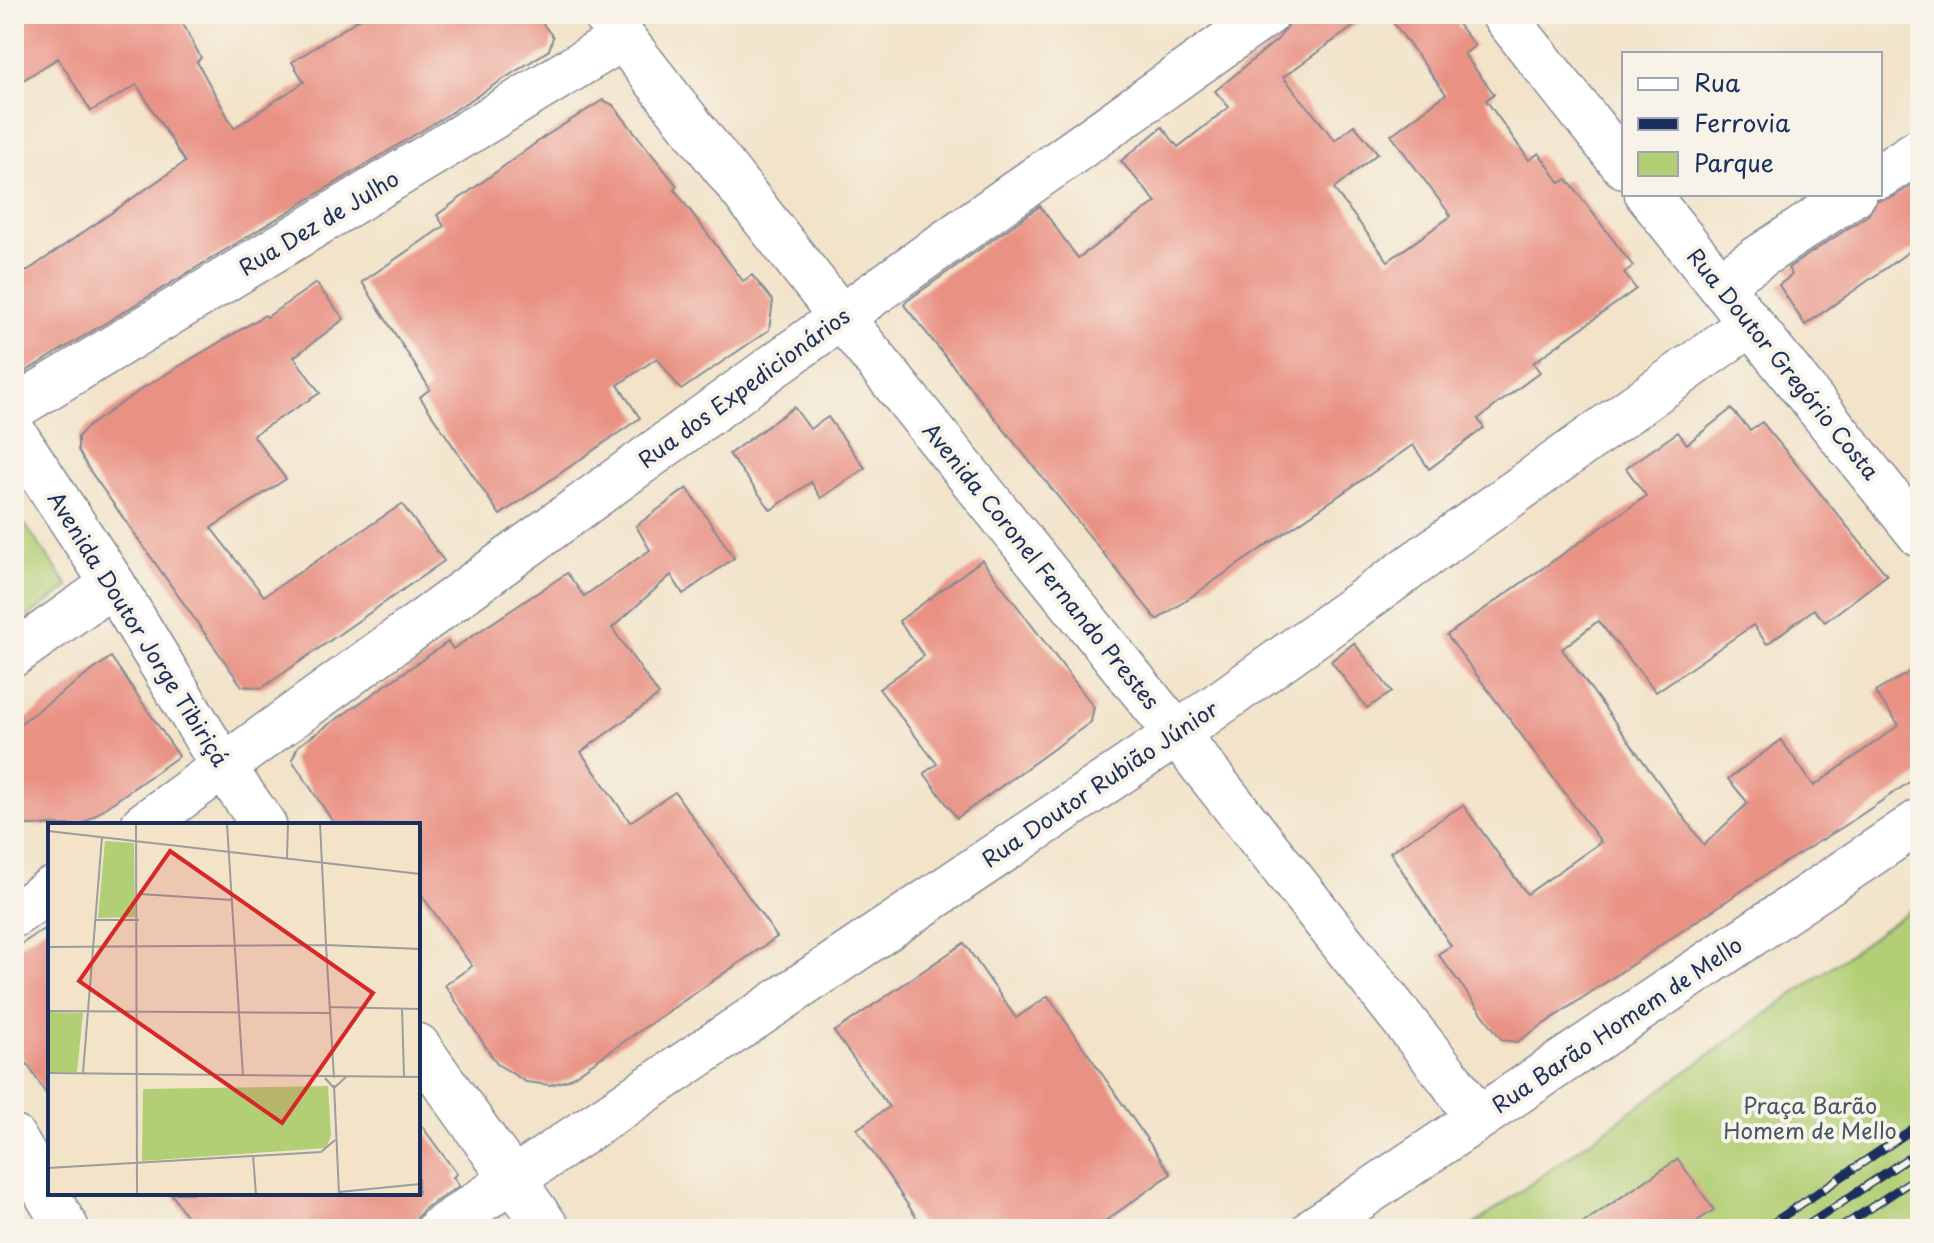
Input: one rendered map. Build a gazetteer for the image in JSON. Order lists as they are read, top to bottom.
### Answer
{
  "streets": {
    "street": [
      "Rua Dez de Julho",
      "Rua Doutor Gregório Costa",
      "Rua dos Expedicionários",
      "Avenida Coronel Fernando Prestes",
      "Avenida Doutor Jorge Tibiriçá",
      "Rua Doutor Rubião Júnior",
      "Rua Barão Homem de Mello"
    ]
  },
  "crossings": [
    ["Rua Dez de Julho", "Avenida Coronel Fernando Prestes"],
    ["Rua Doutor Gregório Costa", "Rua Doutor Rubião Júnior"],
    ["Rua dos Expedicionários", "Avenida Coronel Fernando Prestes"],
    ["Rua dos Expedicionários", "Avenida Doutor Jorge Tibiriçá"],
    ["Avenida Coronel Fernando Prestes", "Rua Doutor Rubião Júnior"],
    ["Avenida Coronel Fernando Prestes", "Rua Barão Homem de Mello"]
  ],
  "parks": ["Praça Barão Homem de Mello"],
  "legend": ["Rua", "Ferrovia", "Parque"]
}
